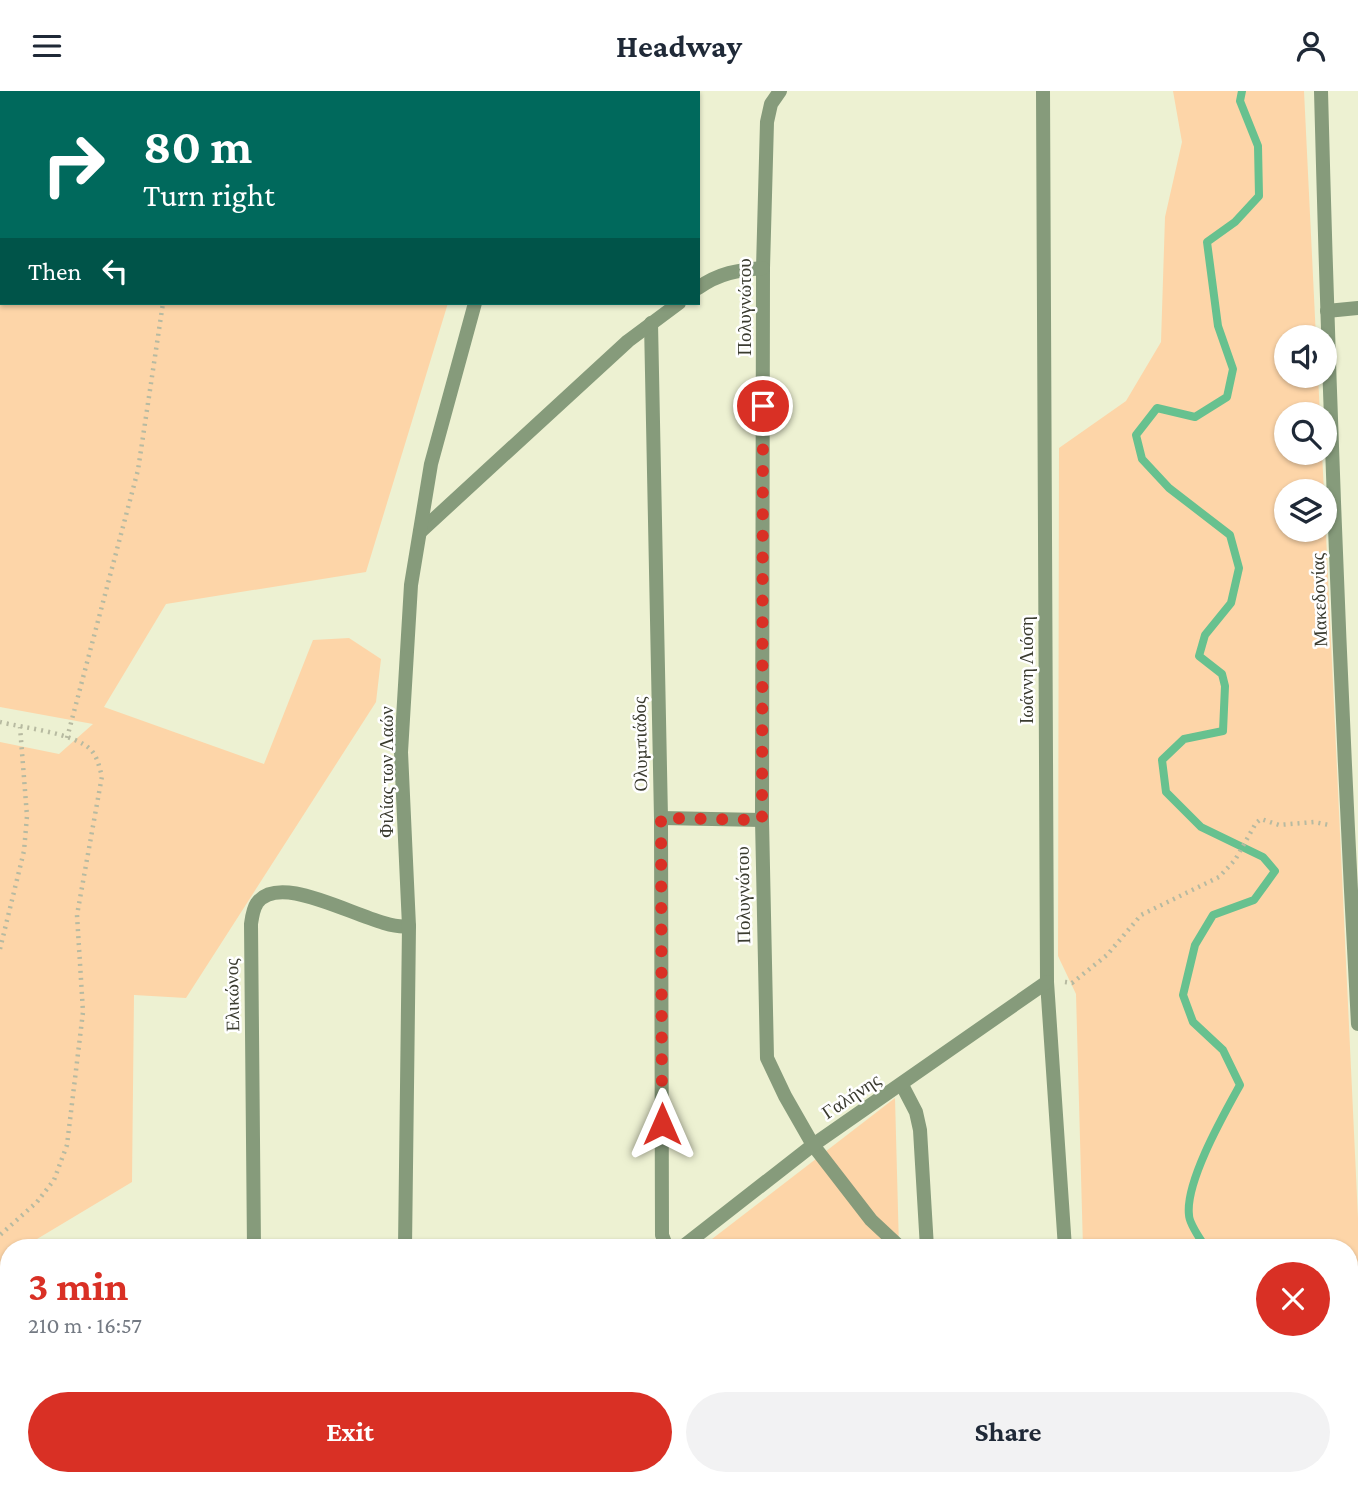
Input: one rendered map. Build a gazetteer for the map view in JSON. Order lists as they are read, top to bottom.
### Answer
{
  "streets": {
    "street": [
      "Πολυγνώτου",
      "Μακεδονίας",
      "Ιωάννη Λιόση",
      "Ολυμπιάδος",
      "Φιλίας των Λαών",
      "Ελικώνος",
      "Γαλήνης"
    ]
  },
  "crossings": [
    ["Πολυγνώτου", "Γαλήνης"],
    ["Ιωάννη Λιόση", "Γαλήνης"],
    ["Φιλίας των Λαών", "Ελικώνος"]
  ],
  "page": {
    "header": "Headway",
    "turn": ["80 m", "Turn right"],
    "then": "Then",
    "heading": ["3 min", "210 m · 16:57"],
    "buttons": ["Exit", "Share"]
  }
}
